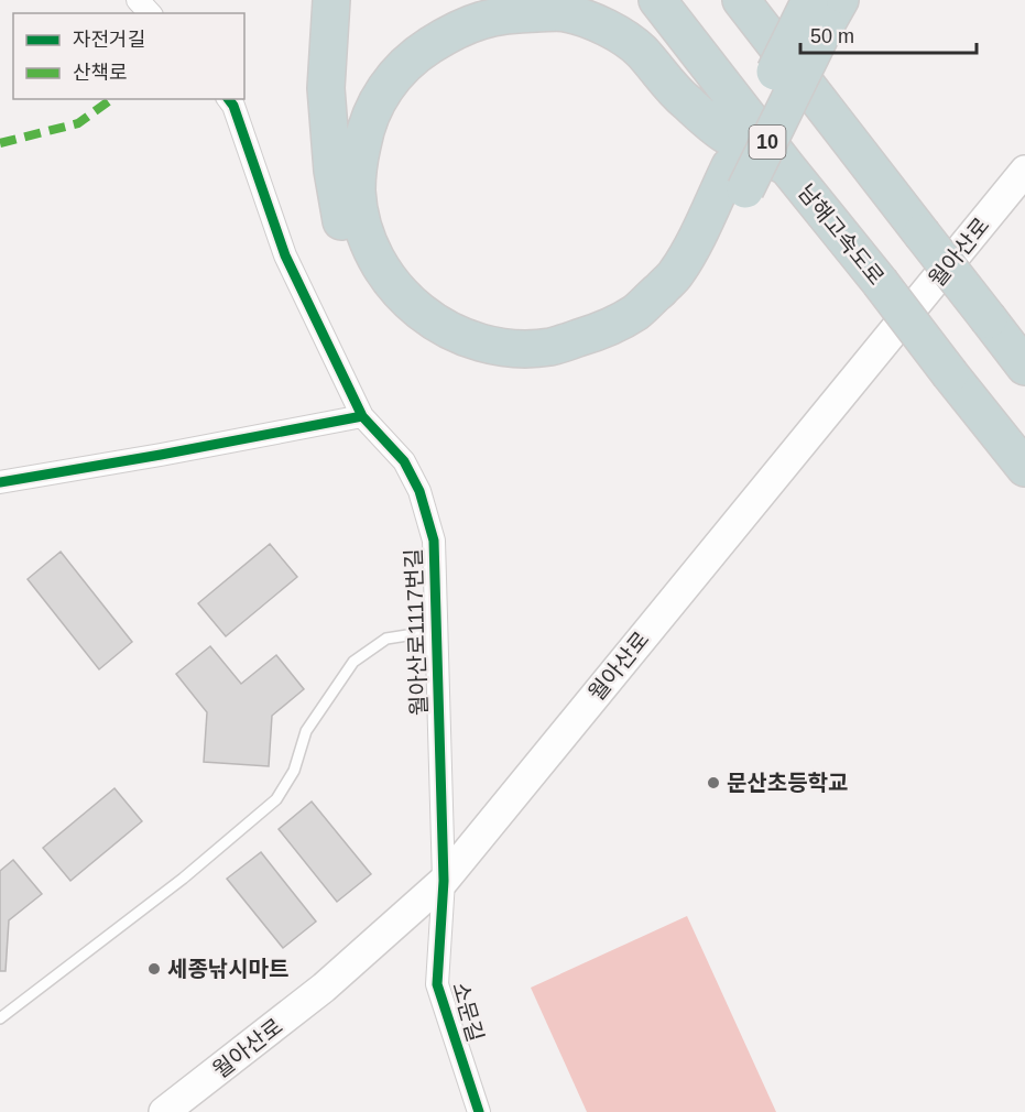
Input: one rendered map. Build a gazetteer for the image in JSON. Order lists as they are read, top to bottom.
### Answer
{
  "streets": {
    "highway": ["10", "남해고속도로"],
    "main road": ["월아산로"],
    "street": ["월아산로1117번길", "소문길"]
  },
  "crossings": [
    ["월아산로", "월아산로1117번길"],
    ["월아산로", "소문길"],
    ["월아산로1117번길", "소문길"]
  ],
  "places": ["문산초등학교", "세종낚시마트"],
  "legend": ["자전거길", "산책로"],
  "scale_bar": "50 m"
}
